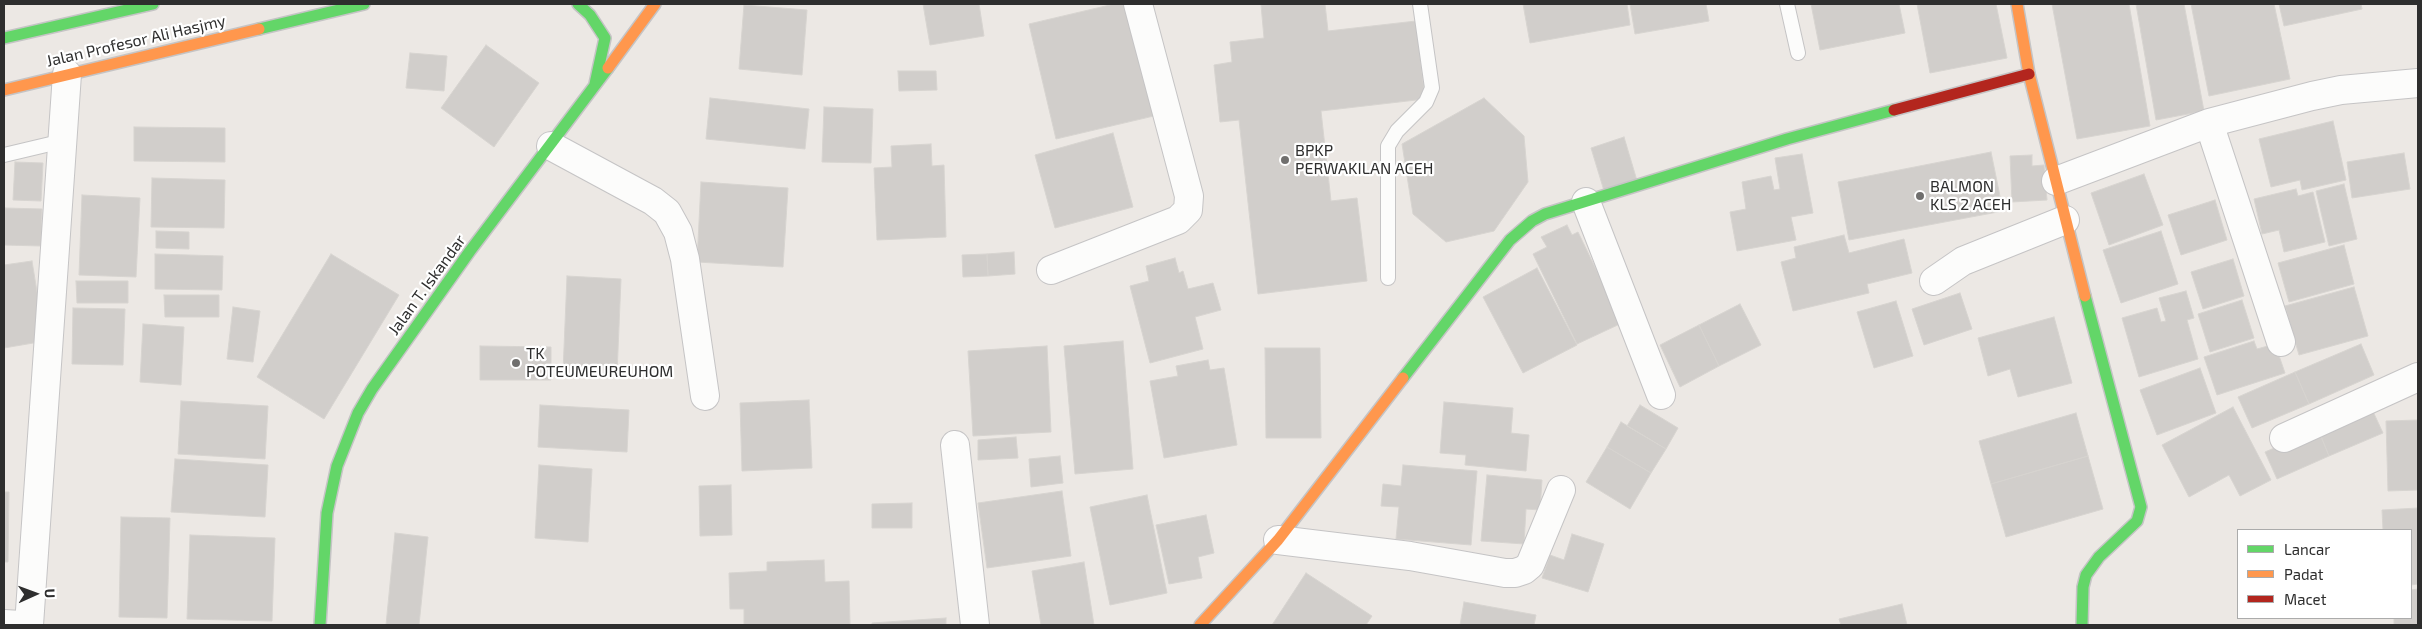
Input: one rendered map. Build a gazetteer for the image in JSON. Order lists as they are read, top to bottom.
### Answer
{
  "streets": {
    "street": ["Jalan Profesor Ali Hasjmy", "Jalan T. Iskandar"]
  },
  "places": ["BPKP PERWAKILAN ACEH", "BALMON KLS 2 ACEH", "TK POTEUMEUREUHOM"],
  "legend": ["Lancar", "Padat", "Macet"],
  "north": "right"
}
